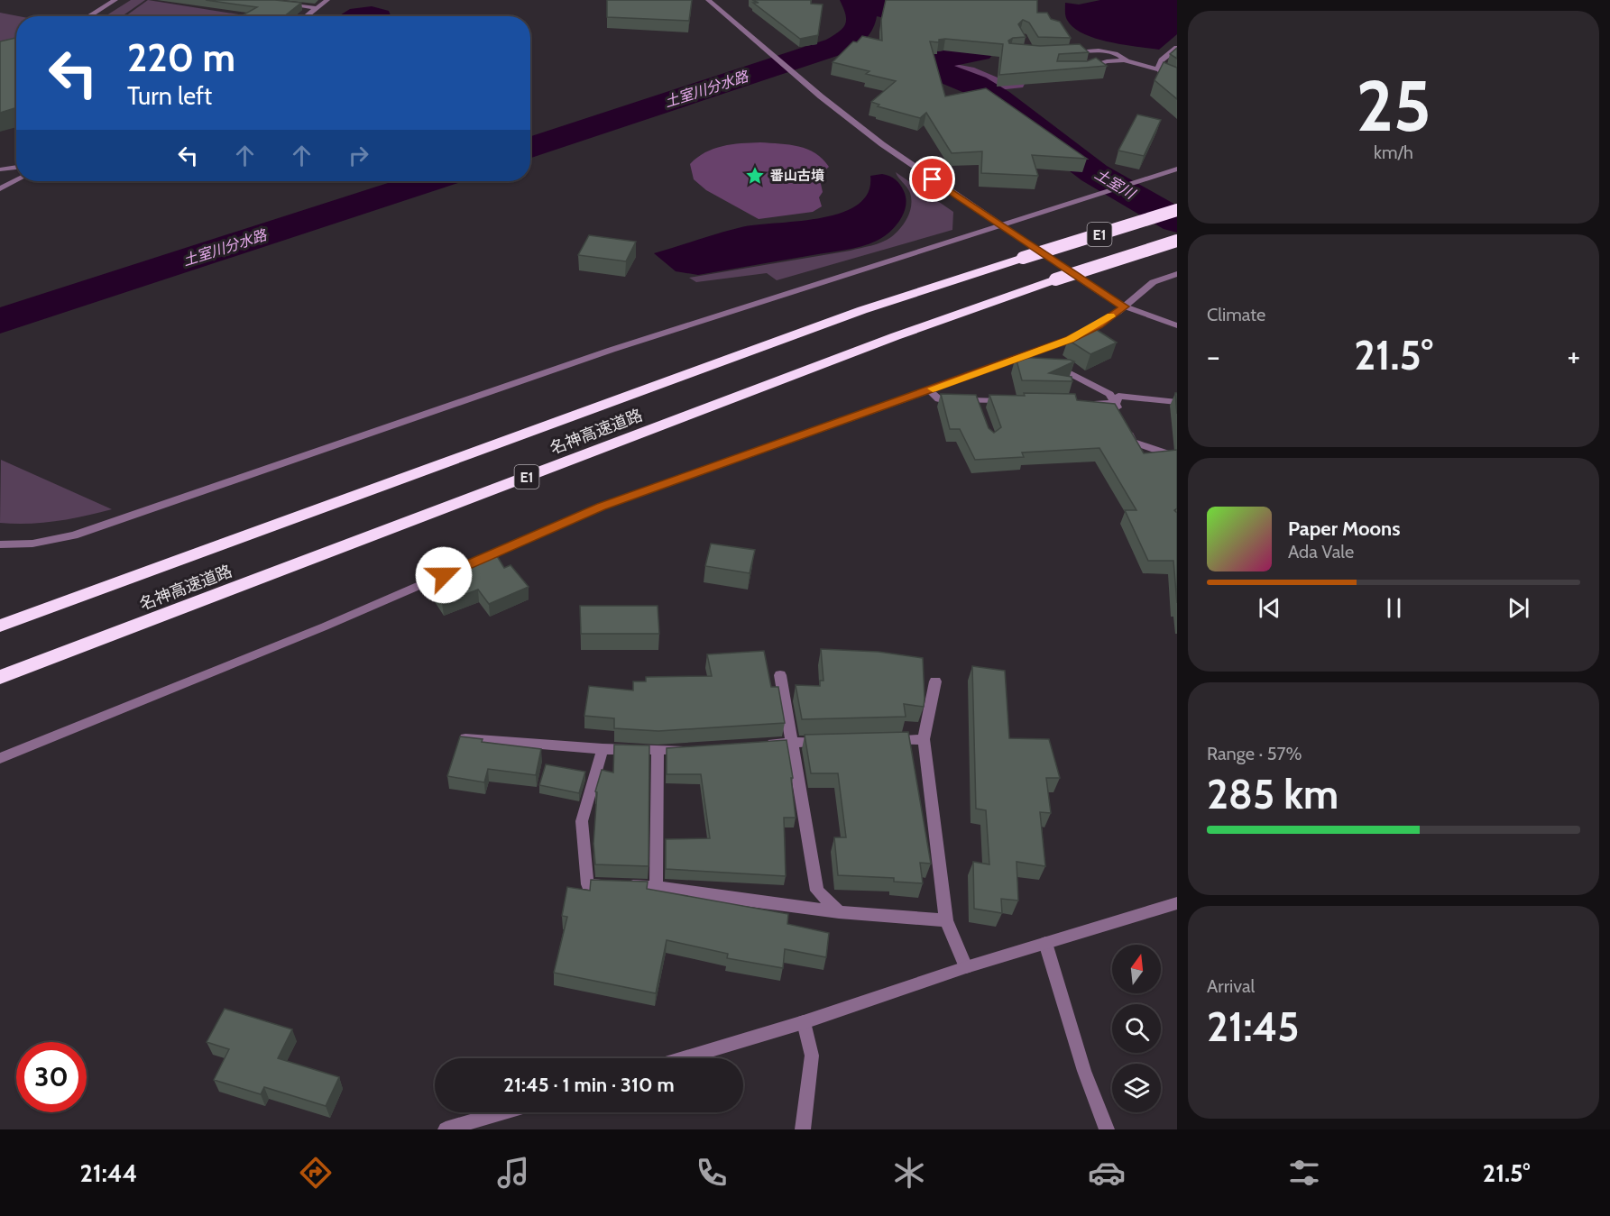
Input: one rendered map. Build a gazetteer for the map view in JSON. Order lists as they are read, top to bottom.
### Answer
{
  "streets": {
    "highway": ["E1", "名神高速道路"]
  },
  "water": ["土室川分水路", "土室川"],
  "places": {
    "place": ["番山古墳"]
  },
  "north": "top",
  "page": {
    "tile": [
      ["25", "km/h"],
      "Climate",
      ["Range · 57%", "285 km"],
      ["Arrival", "21:45"]
    ],
    "turn": ["220 m", "Turn left"],
    "heat": ["−", "21.5°", "+"],
    "song": ["Paper Moons", "Ada Vale"],
    "limit": "30",
    "trip": "21:45 · 1 min · 310 m",
    "tabs": ["21:44", "21.5°"]
  }
}
